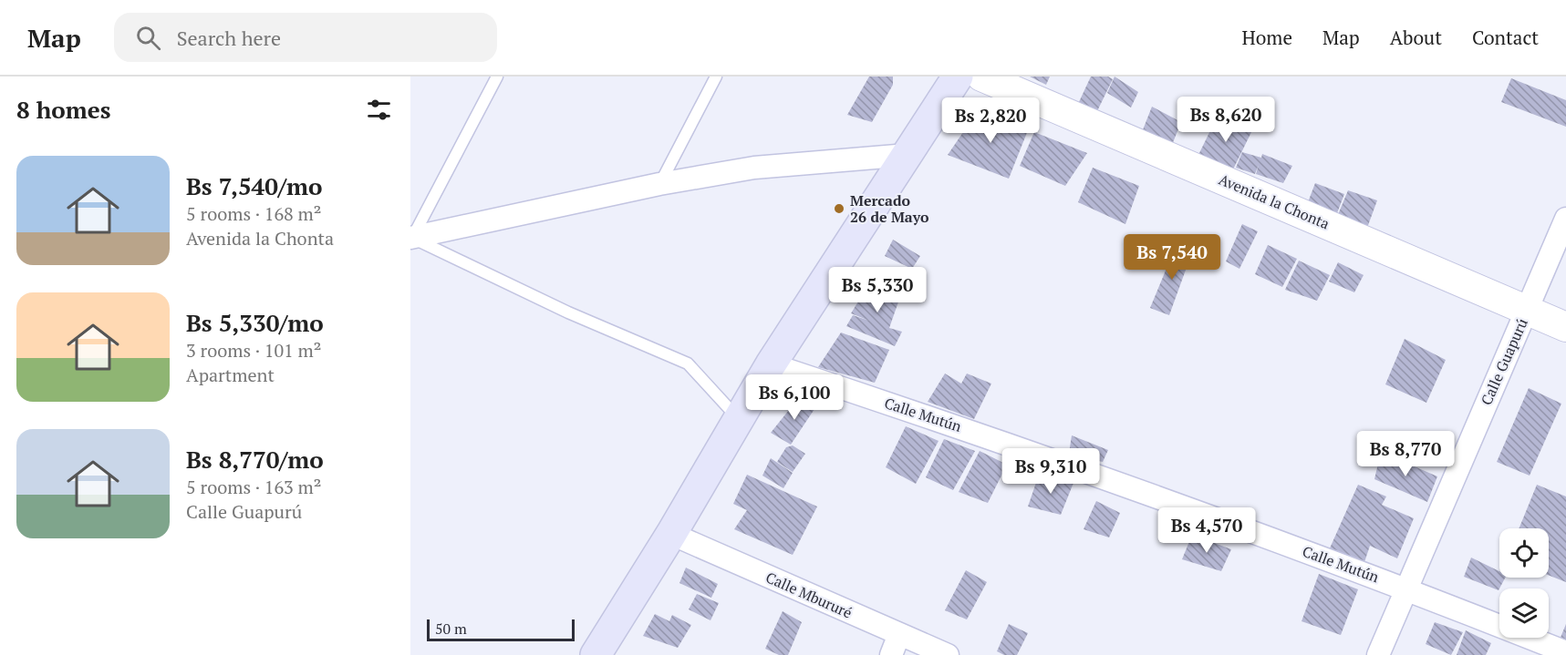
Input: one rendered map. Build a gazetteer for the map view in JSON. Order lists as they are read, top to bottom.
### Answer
{
  "streets": {
    "street": [
      "Avenida la Chonta",
      "Calle Guapurú",
      "Calle Mutún",
      "Calle Mbururé"
    ]
  },
  "crossings": [
    ["Avenida la Chonta", "Calle Guapurú"],
    ["Calle Guapurú", "Calle Mutún"]
  ],
  "places": ["Mercado 26 de Mayo"],
  "scale_bar": "50 m",
  "page": {
    "header": "Map",
    "search": "Search here",
    "nav": [
      "Home",
      "Map",
      "About",
      "Contact"
    ],
    "heading": "8 homes",
    "price": [
      "Bs 8,620",
      "Bs 2,820",
      "Bs 7,540",
      "Bs 5,330",
      "Bs 6,100",
      "Bs 8,770",
      "Bs 9,310",
      "Bs 4,570"
    ],
    "list": [
      {
        "name": "Bs 7,540/mo",
        "note": "5 rooms · 168 m² · Avenida la Chonta"
      },
      {
        "name": "Bs 5,330/mo",
        "note": "3 rooms · 101 m² · Apartment"
      },
      {
        "name": "Bs 8,770/mo",
        "note": "5 rooms · 163 m² · Calle Guapurú"
      }
    ],
    "scale": "50 m"
  }
}
